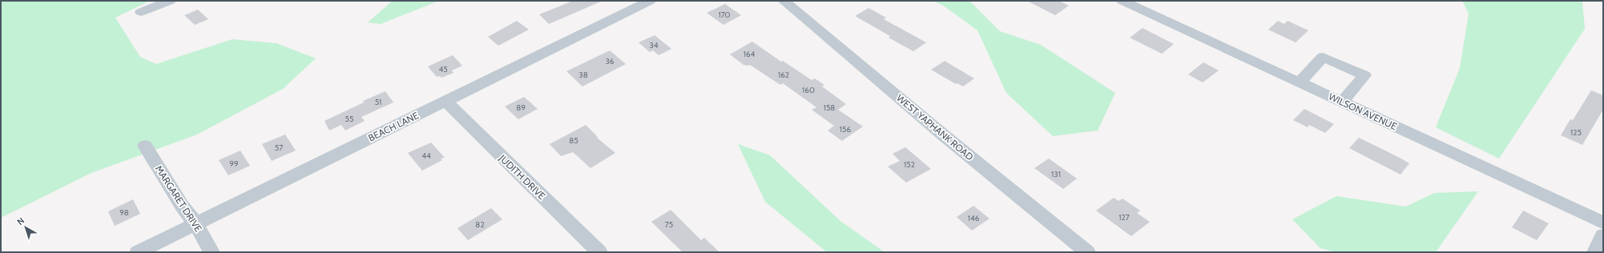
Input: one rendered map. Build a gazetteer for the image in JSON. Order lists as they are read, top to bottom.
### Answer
{
  "streets": {
    "street": [
      "WILSON AVENUE",
      "BEACH LANE",
      "WEST YAPHANK ROAD",
      "JUDITH DRIVE",
      "MARGARET DRIVE"
    ]
  },
  "crossings": [
    ["BEACH LANE", "JUDITH DRIVE"],
    ["BEACH LANE", "MARGARET DRIVE"]
  ],
  "house_numbers": [
    "170",
    "34",
    "164",
    "36",
    "45",
    "38",
    "162",
    "160",
    "51",
    "89",
    "158",
    "55",
    "156",
    "125",
    "85",
    "57",
    "44",
    "99",
    "152",
    "131",
    "98",
    "127",
    "146",
    "82",
    "75"
  ],
  "north": "top left"
}
